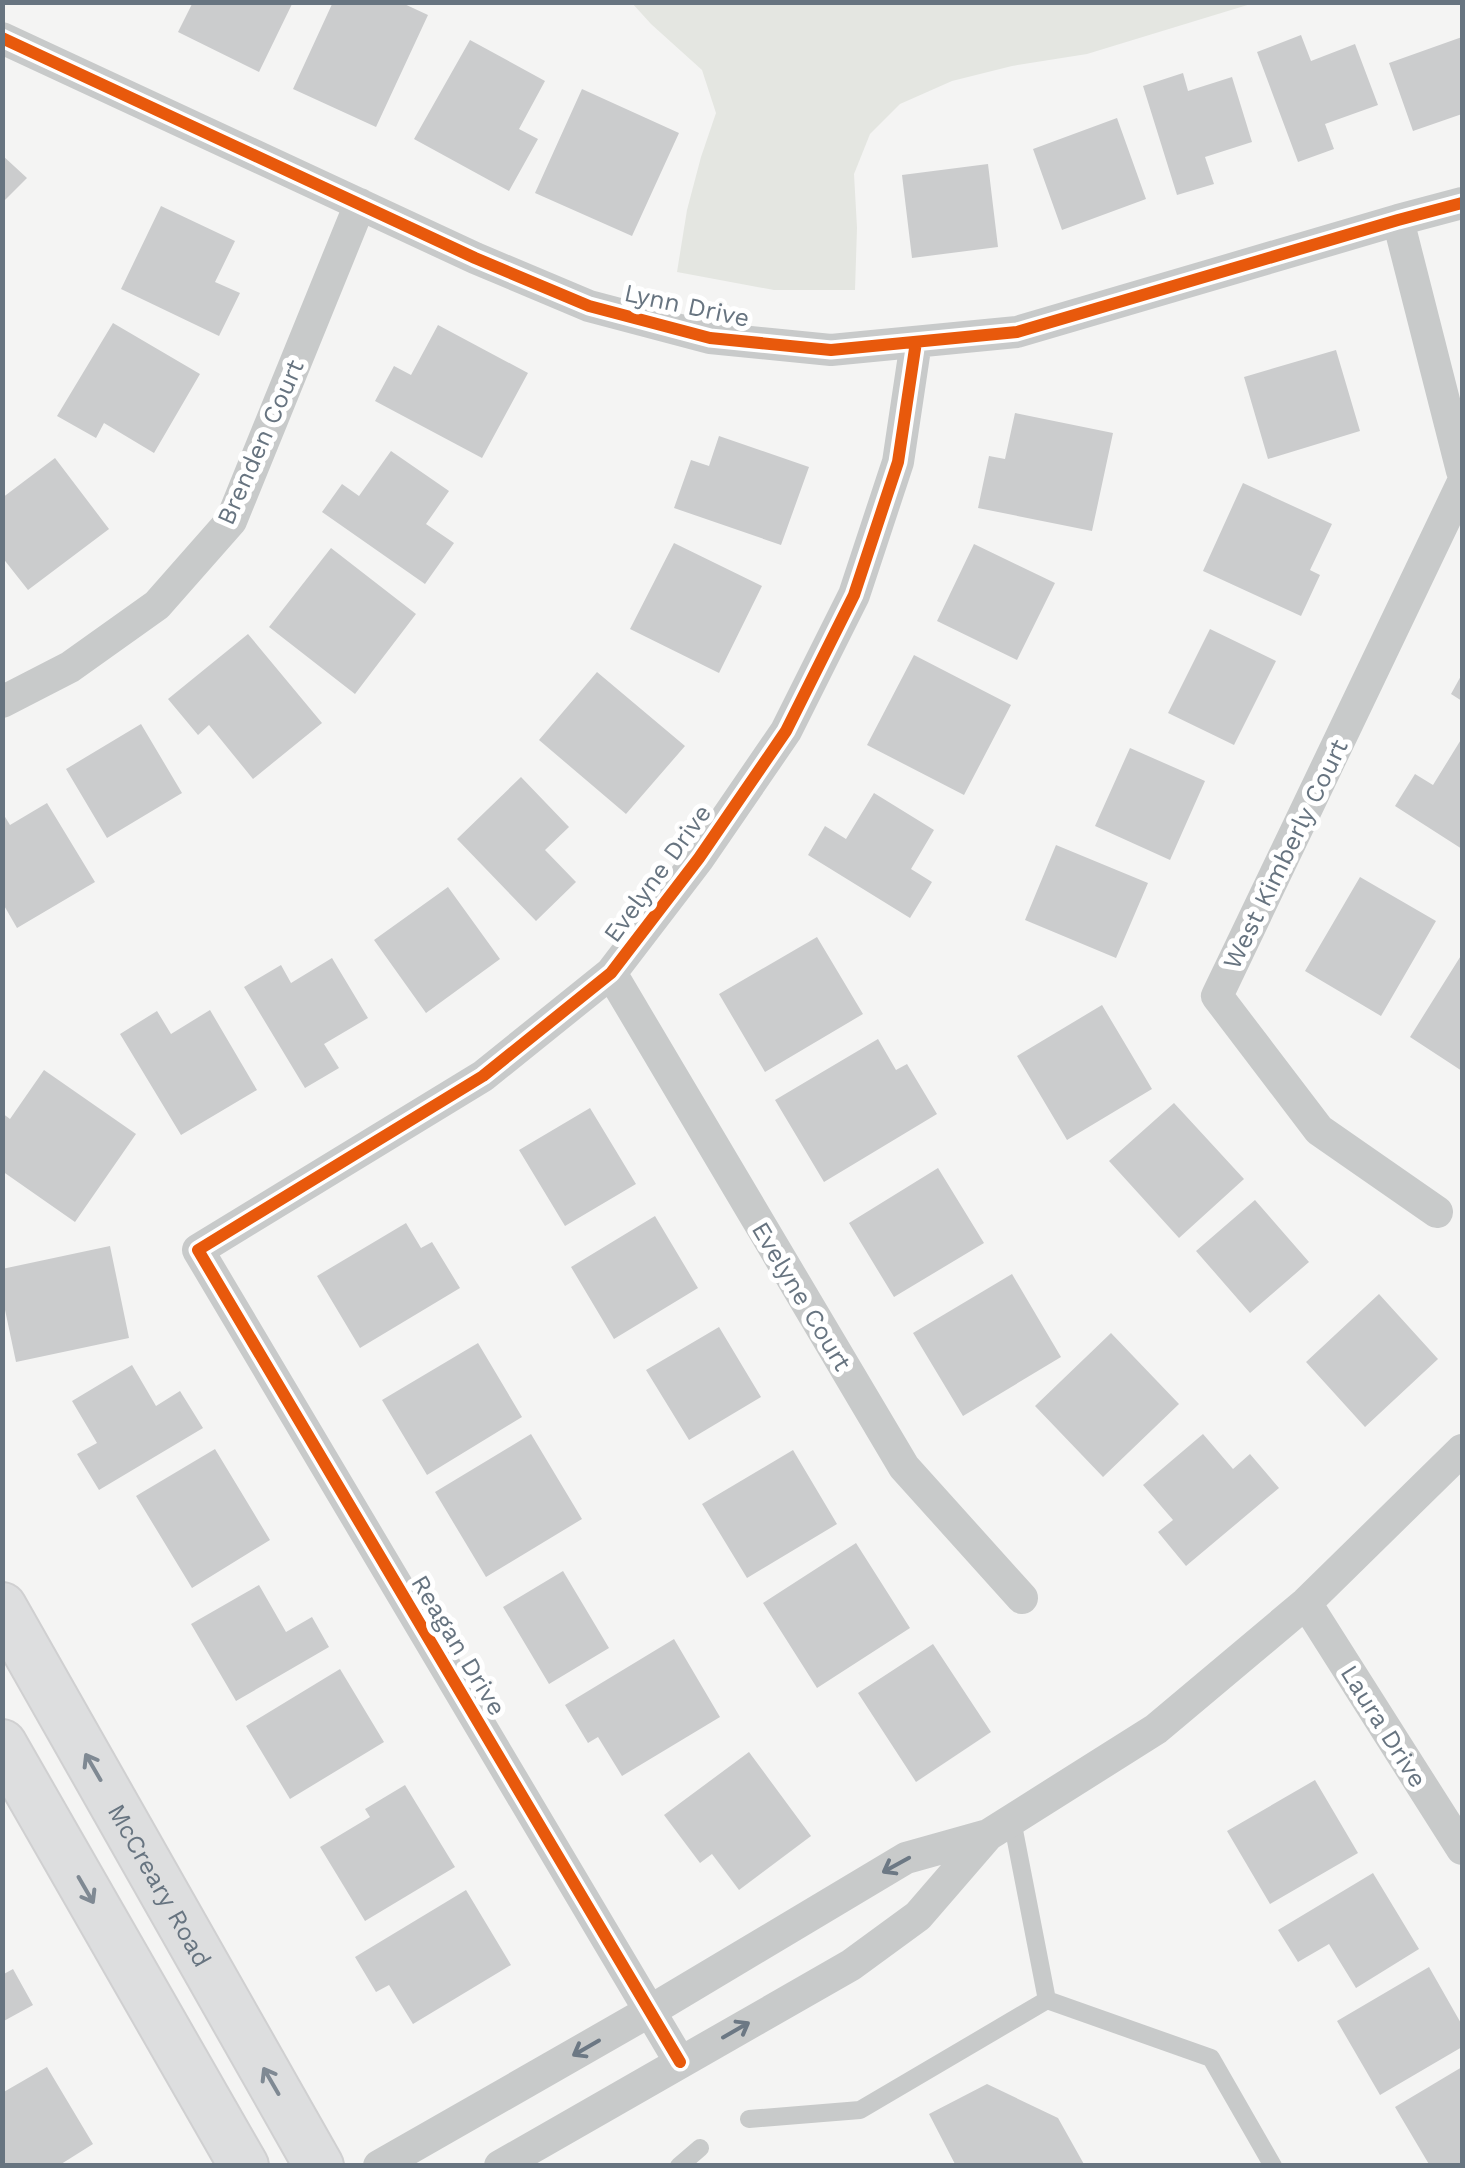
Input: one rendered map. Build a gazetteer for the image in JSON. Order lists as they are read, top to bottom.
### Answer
{
  "streets": {
    "main road": ["McCreary Road"],
    "street": [
      "Lynn Drive",
      "Brenden Court",
      "West Kimberly Court",
      "Evelyne Drive",
      "Evelyne Court",
      "Reagan Drive",
      "Laura Drive"
    ]
  },
  "crossings": [
    ["Lynn Drive", "Brenden Court"],
    ["Lynn Drive", "Evelyne Drive"],
    ["Evelyne Drive", "Evelyne Court"],
    ["Evelyne Drive", "Reagan Drive"]
  ]
}
